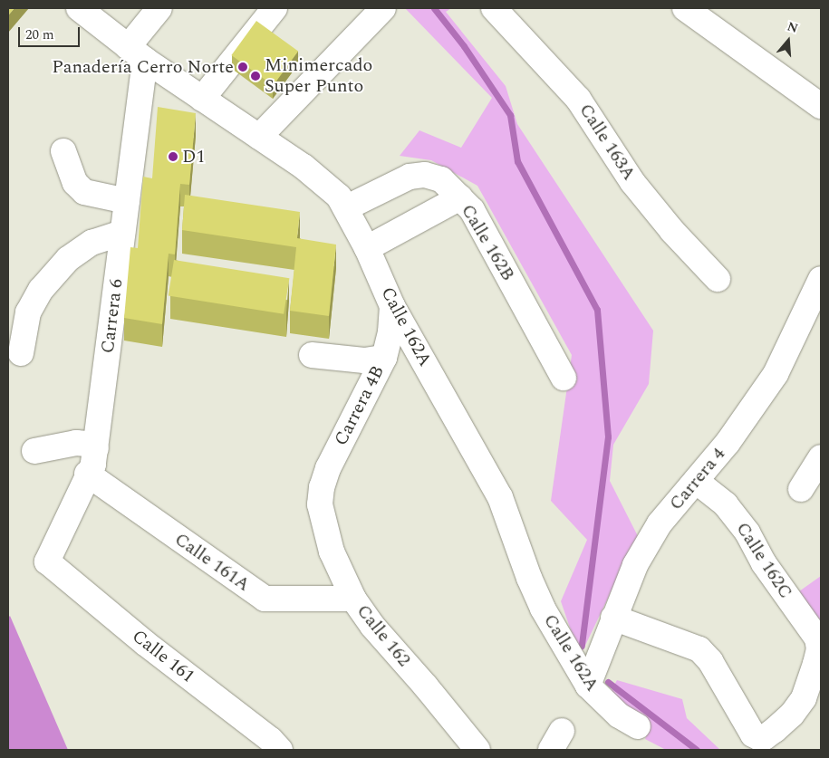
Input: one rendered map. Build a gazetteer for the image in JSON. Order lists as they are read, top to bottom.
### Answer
{
  "streets": {
    "street": [
      "Calle 163A",
      "Calle 162B",
      "Carrera 6",
      "Calle 162A",
      "Carrera 4B",
      "Carrera 4",
      "Calle 162C",
      "Calle 161A",
      "Calle 162",
      "Calle 161"
    ]
  },
  "crossings": [
    ["Calle 162B", "Calle 162A"],
    ["Carrera 6", "Calle 162A"],
    ["Carrera 6", "Calle 161A"],
    ["Carrera 6", "Calle 161"],
    ["Calle 162A", "Carrera 4B"],
    ["Calle 162A", "Carrera 4"],
    ["Carrera 4B", "Calle 162"],
    ["Carrera 4", "Calle 162C"],
    ["Calle 161A", "Calle 162"]
  ],
  "places": ["Panadería Cerro Norte", "Minimercado Super Punto", "D1"],
  "scale_bar": "20 m",
  "north": "top"
}
